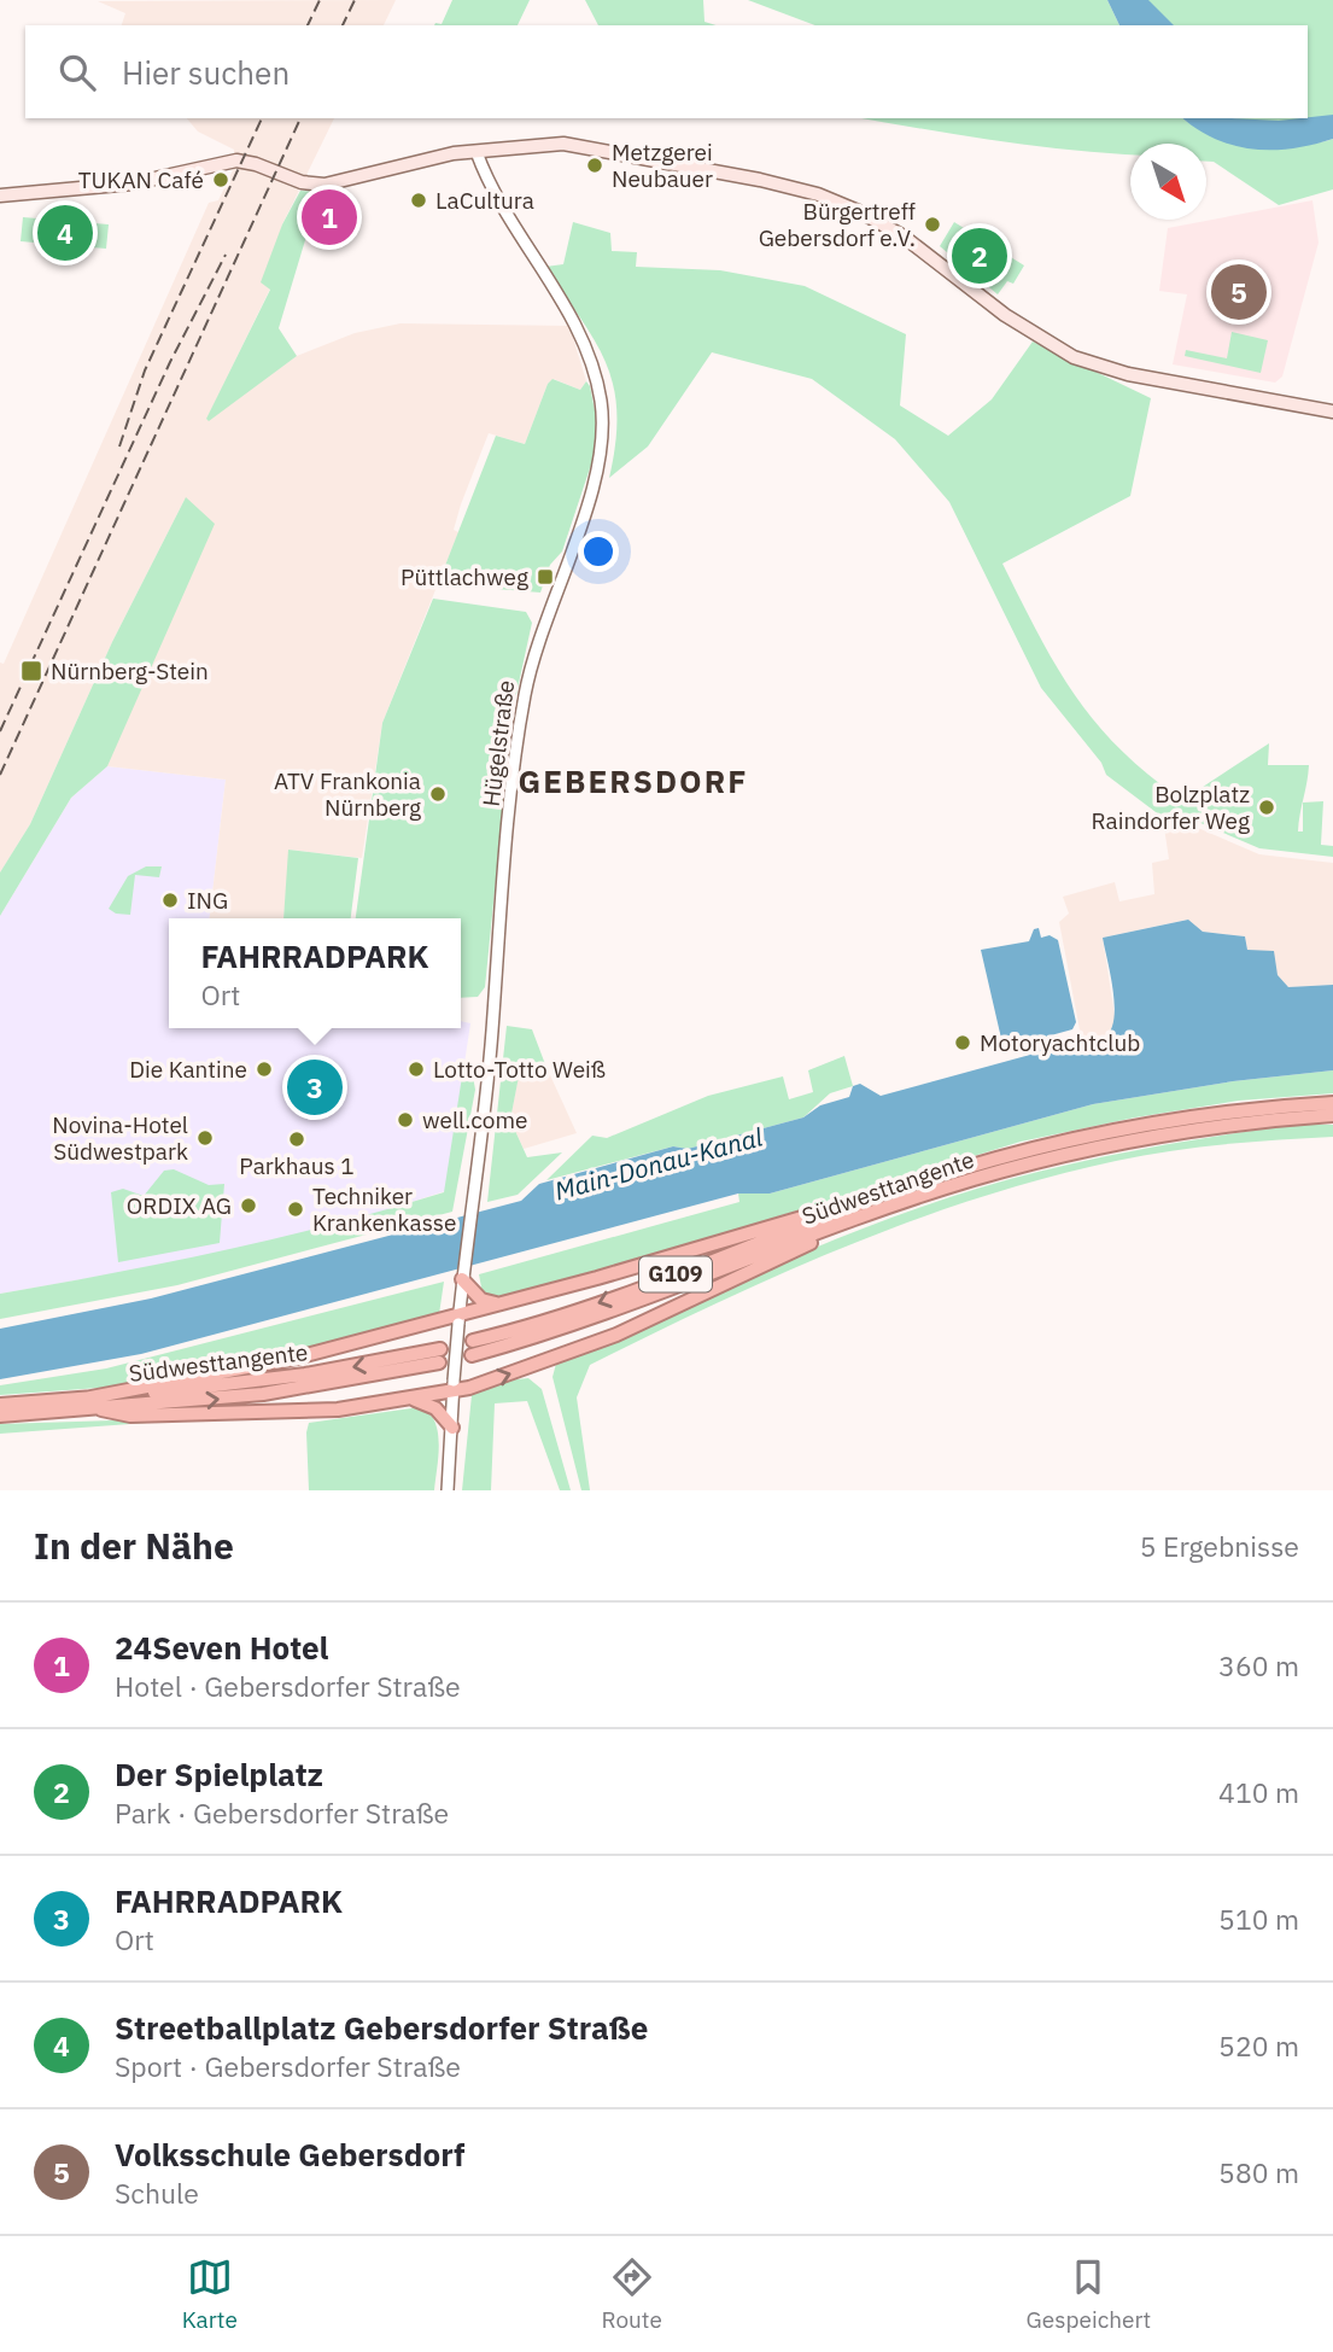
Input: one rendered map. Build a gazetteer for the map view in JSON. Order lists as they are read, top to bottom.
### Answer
{
  "streets": {
    "highway": ["Südwesttangente", "G109"],
    "street": ["Hügelstraße"]
  },
  "districts": ["GEBERSDORF"],
  "water": ["Main-Donau-Kanal"],
  "places": {
    "other": [
      "Metzgerei Neubauer",
      "TUKAN Café",
      "LaCultura",
      "Bürgertreff Gebersdorf e.V.",
      "ATV Frankonia Nürnberg",
      "Bolzplatz Raindorfer Weg",
      "ING",
      "Motoryachtclub",
      "Die Kantine",
      "Lotto-Totto Weiß",
      "well.come",
      "Novina-Hotel Südwestpark",
      "Parkhaus 1",
      "ORDIX AG",
      "Techniker Krankenkasse"
    ],
    "transit": ["Püttlachweg", "Nürnberg-Stein"]
  },
  "north": "bottom right",
  "page": {
    "search": "Hier suchen",
    "pins": [
      "1",
      "4",
      "2",
      "5",
      "3"
    ],
    "popup": ["FAHRRADPARK", "Ort"],
    "heading": ["In der Nähe", "5 Ergebnisse"],
    "list": [
      {
        "mark": "1",
        "name": "24Seven Hotel",
        "note": "Hotel · Gebersdorfer Straße",
        "value": "360 m"
      },
      {
        "mark": "2",
        "name": "Der Spielplatz",
        "note": "Park · Gebersdorfer Straße",
        "value": "410 m"
      },
      {
        "mark": "3",
        "name": "FAHRRADPARK",
        "note": "Ort",
        "value": "510 m"
      },
      {
        "mark": "4",
        "name": "Streetballplatz Gebersdorfer Straße",
        "note": "Sport · Gebersdorfer Straße",
        "value": "520 m"
      },
      {
        "mark": "5",
        "name": "Volksschule Gebersdorf",
        "note": "Schule",
        "value": "580 m"
      }
    ],
    "nav": ["Karte", "Route", "Gespeichert"]
  }
}
